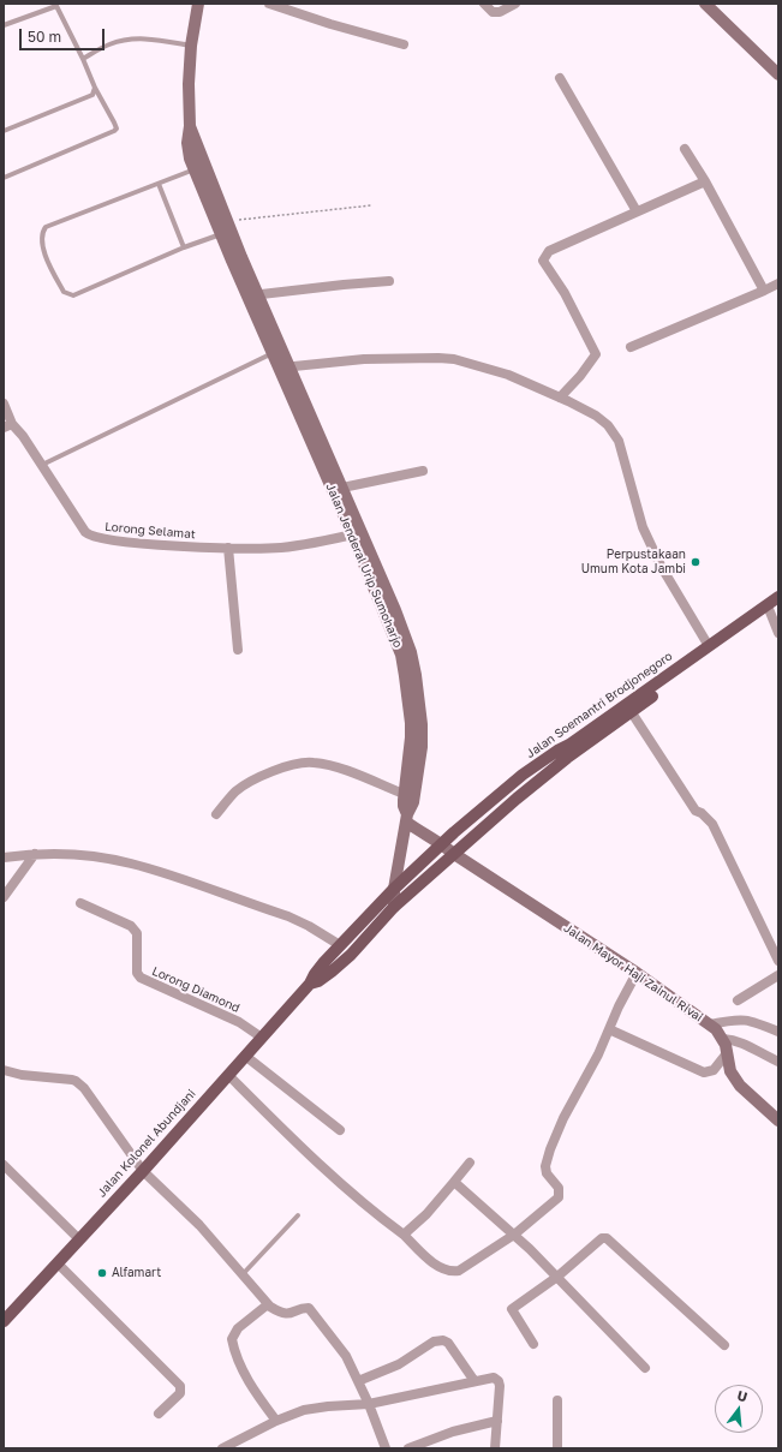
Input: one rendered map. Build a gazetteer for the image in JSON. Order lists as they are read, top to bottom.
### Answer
{
  "streets": {
    "main road": ["Jalan Soemantri Brodjonegoro", "Jalan Kolonel Abundjani"],
    "street": [
      "Lorong Selamat",
      "Jalan Jenderal Urip Sumoharjo",
      "Jalan Mayor Haji Zainul Rivai",
      "Lorong Diamond"
    ]
  },
  "crossings": [
    ["Lorong Selamat", "Jalan Jenderal Urip Sumoharjo"],
    ["Jalan Jenderal Urip Sumoharjo", "Jalan Mayor Haji Zainul Rivai"],
    ["Jalan Soemantri Brodjonegoro", "Jalan Mayor Haji Zainul Rivai"],
    ["Jalan Soemantri Brodjonegoro", "Jalan Kolonel Abundjani"],
    ["Jalan Mayor Haji Zainul Rivai", "Jalan Kolonel Abundjani"],
    ["Lorong Diamond", "Jalan Kolonel Abundjani"]
  ],
  "places": ["Perpustakaan Umum Kota Jambi", "Alfamart"],
  "scale_bar": "50 m",
  "north": "top"
}
